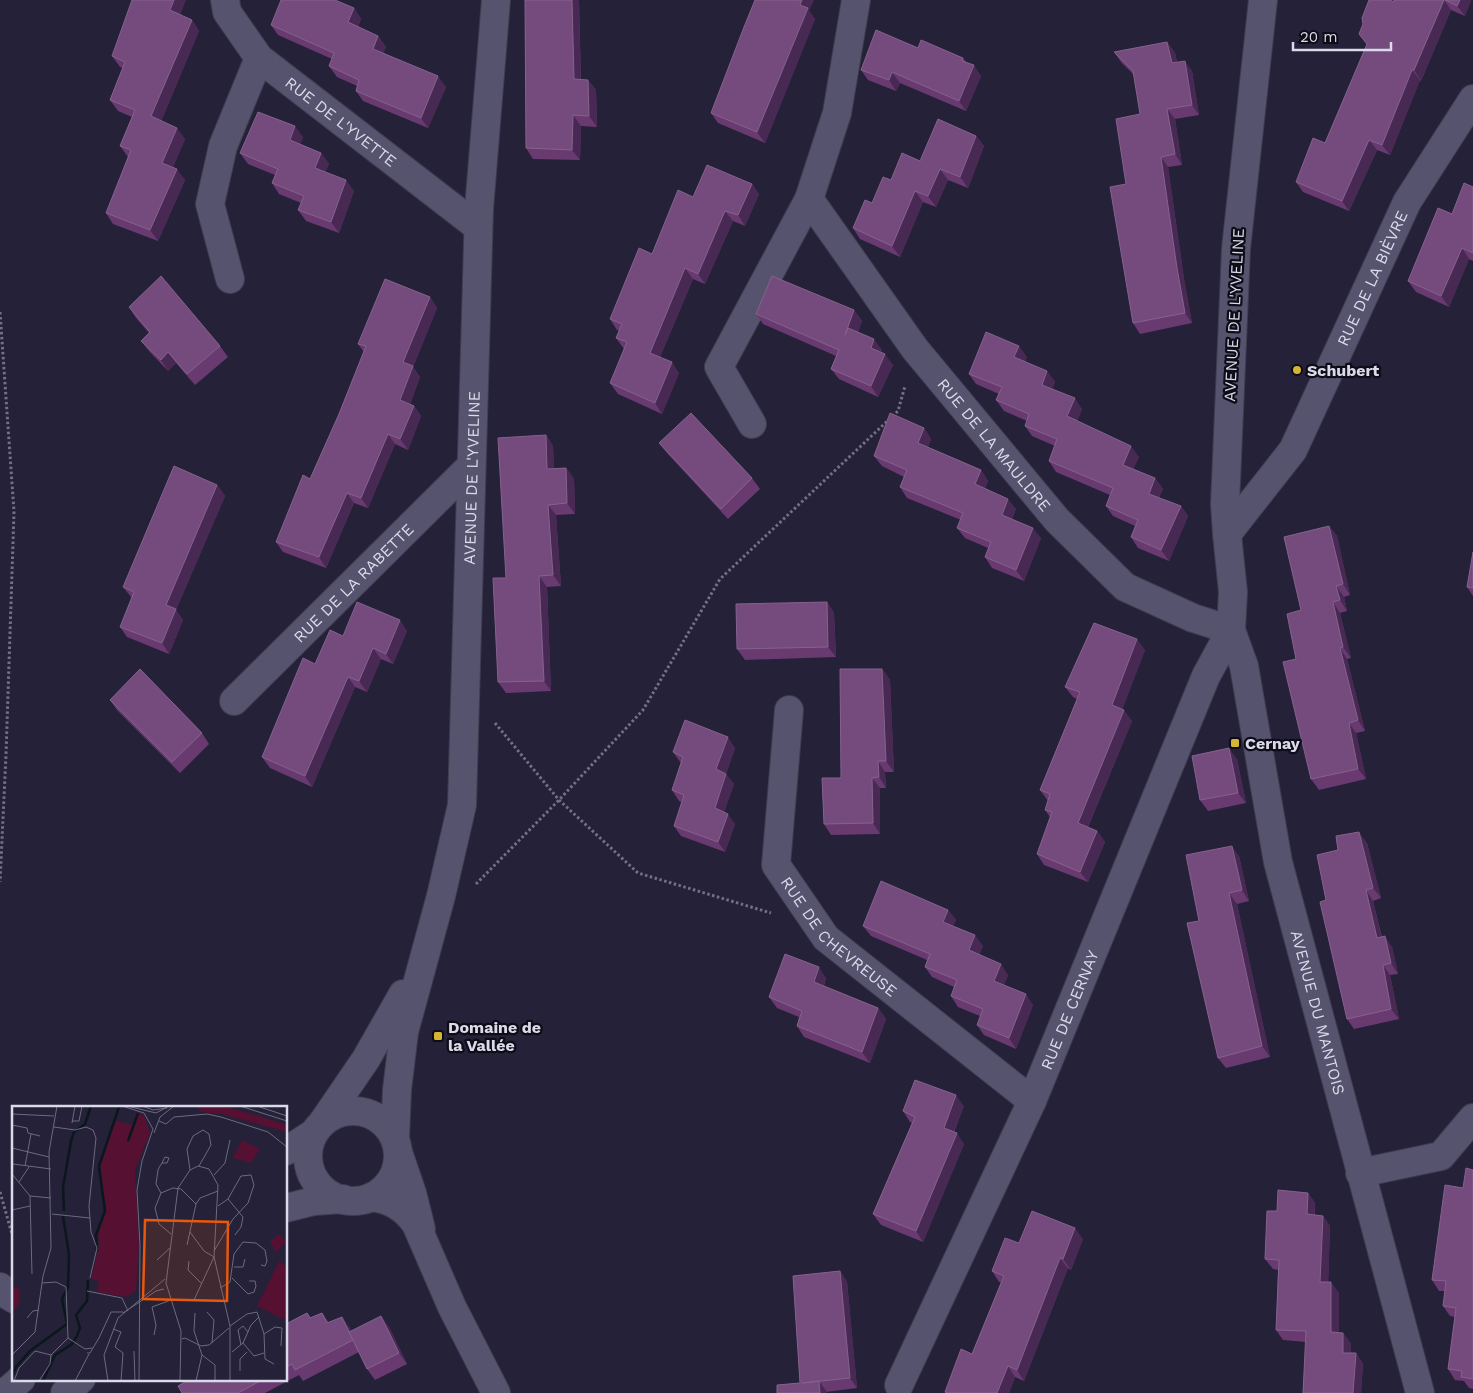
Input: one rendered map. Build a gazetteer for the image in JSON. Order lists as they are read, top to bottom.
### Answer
{
  "streets": {
    "street": [
      "RUE DE L'YVETTE",
      "RUE DE LA BIÈVRE",
      "AVENUE DE L'YVELINE",
      "RUE DE LA MAULDRE",
      "RUE DE LA RABETTE",
      "RUE DE CHEVREUSE",
      "RUE DE CERNAY",
      "AVENUE DU MANTOIS"
    ]
  },
  "crossings": [
    ["RUE DE L'YVETTE", "AVENUE DE L'YVELINE"],
    ["RUE DE LA BIÈVRE", "AVENUE DE L'YVELINE"],
    ["AVENUE DE L'YVELINE", "RUE DE LA MAULDRE"],
    ["AVENUE DE L'YVELINE", "RUE DE LA RABETTE"],
    ["AVENUE DE L'YVELINE", "RUE DE CERNAY"],
    ["AVENUE DE L'YVELINE", "AVENUE DU MANTOIS"],
    ["RUE DE LA MAULDRE", "RUE DE CERNAY"],
    ["RUE DE LA MAULDRE", "AVENUE DU MANTOIS"],
    ["RUE DE CHEVREUSE", "RUE DE CERNAY"],
    ["RUE DE CERNAY", "AVENUE DU MANTOIS"]
  ],
  "places": {
    "other": ["Schubert"],
    "transit": ["Cernay", "Domaine de la Vallée"]
  },
  "scale_bar": "20 m"
}
